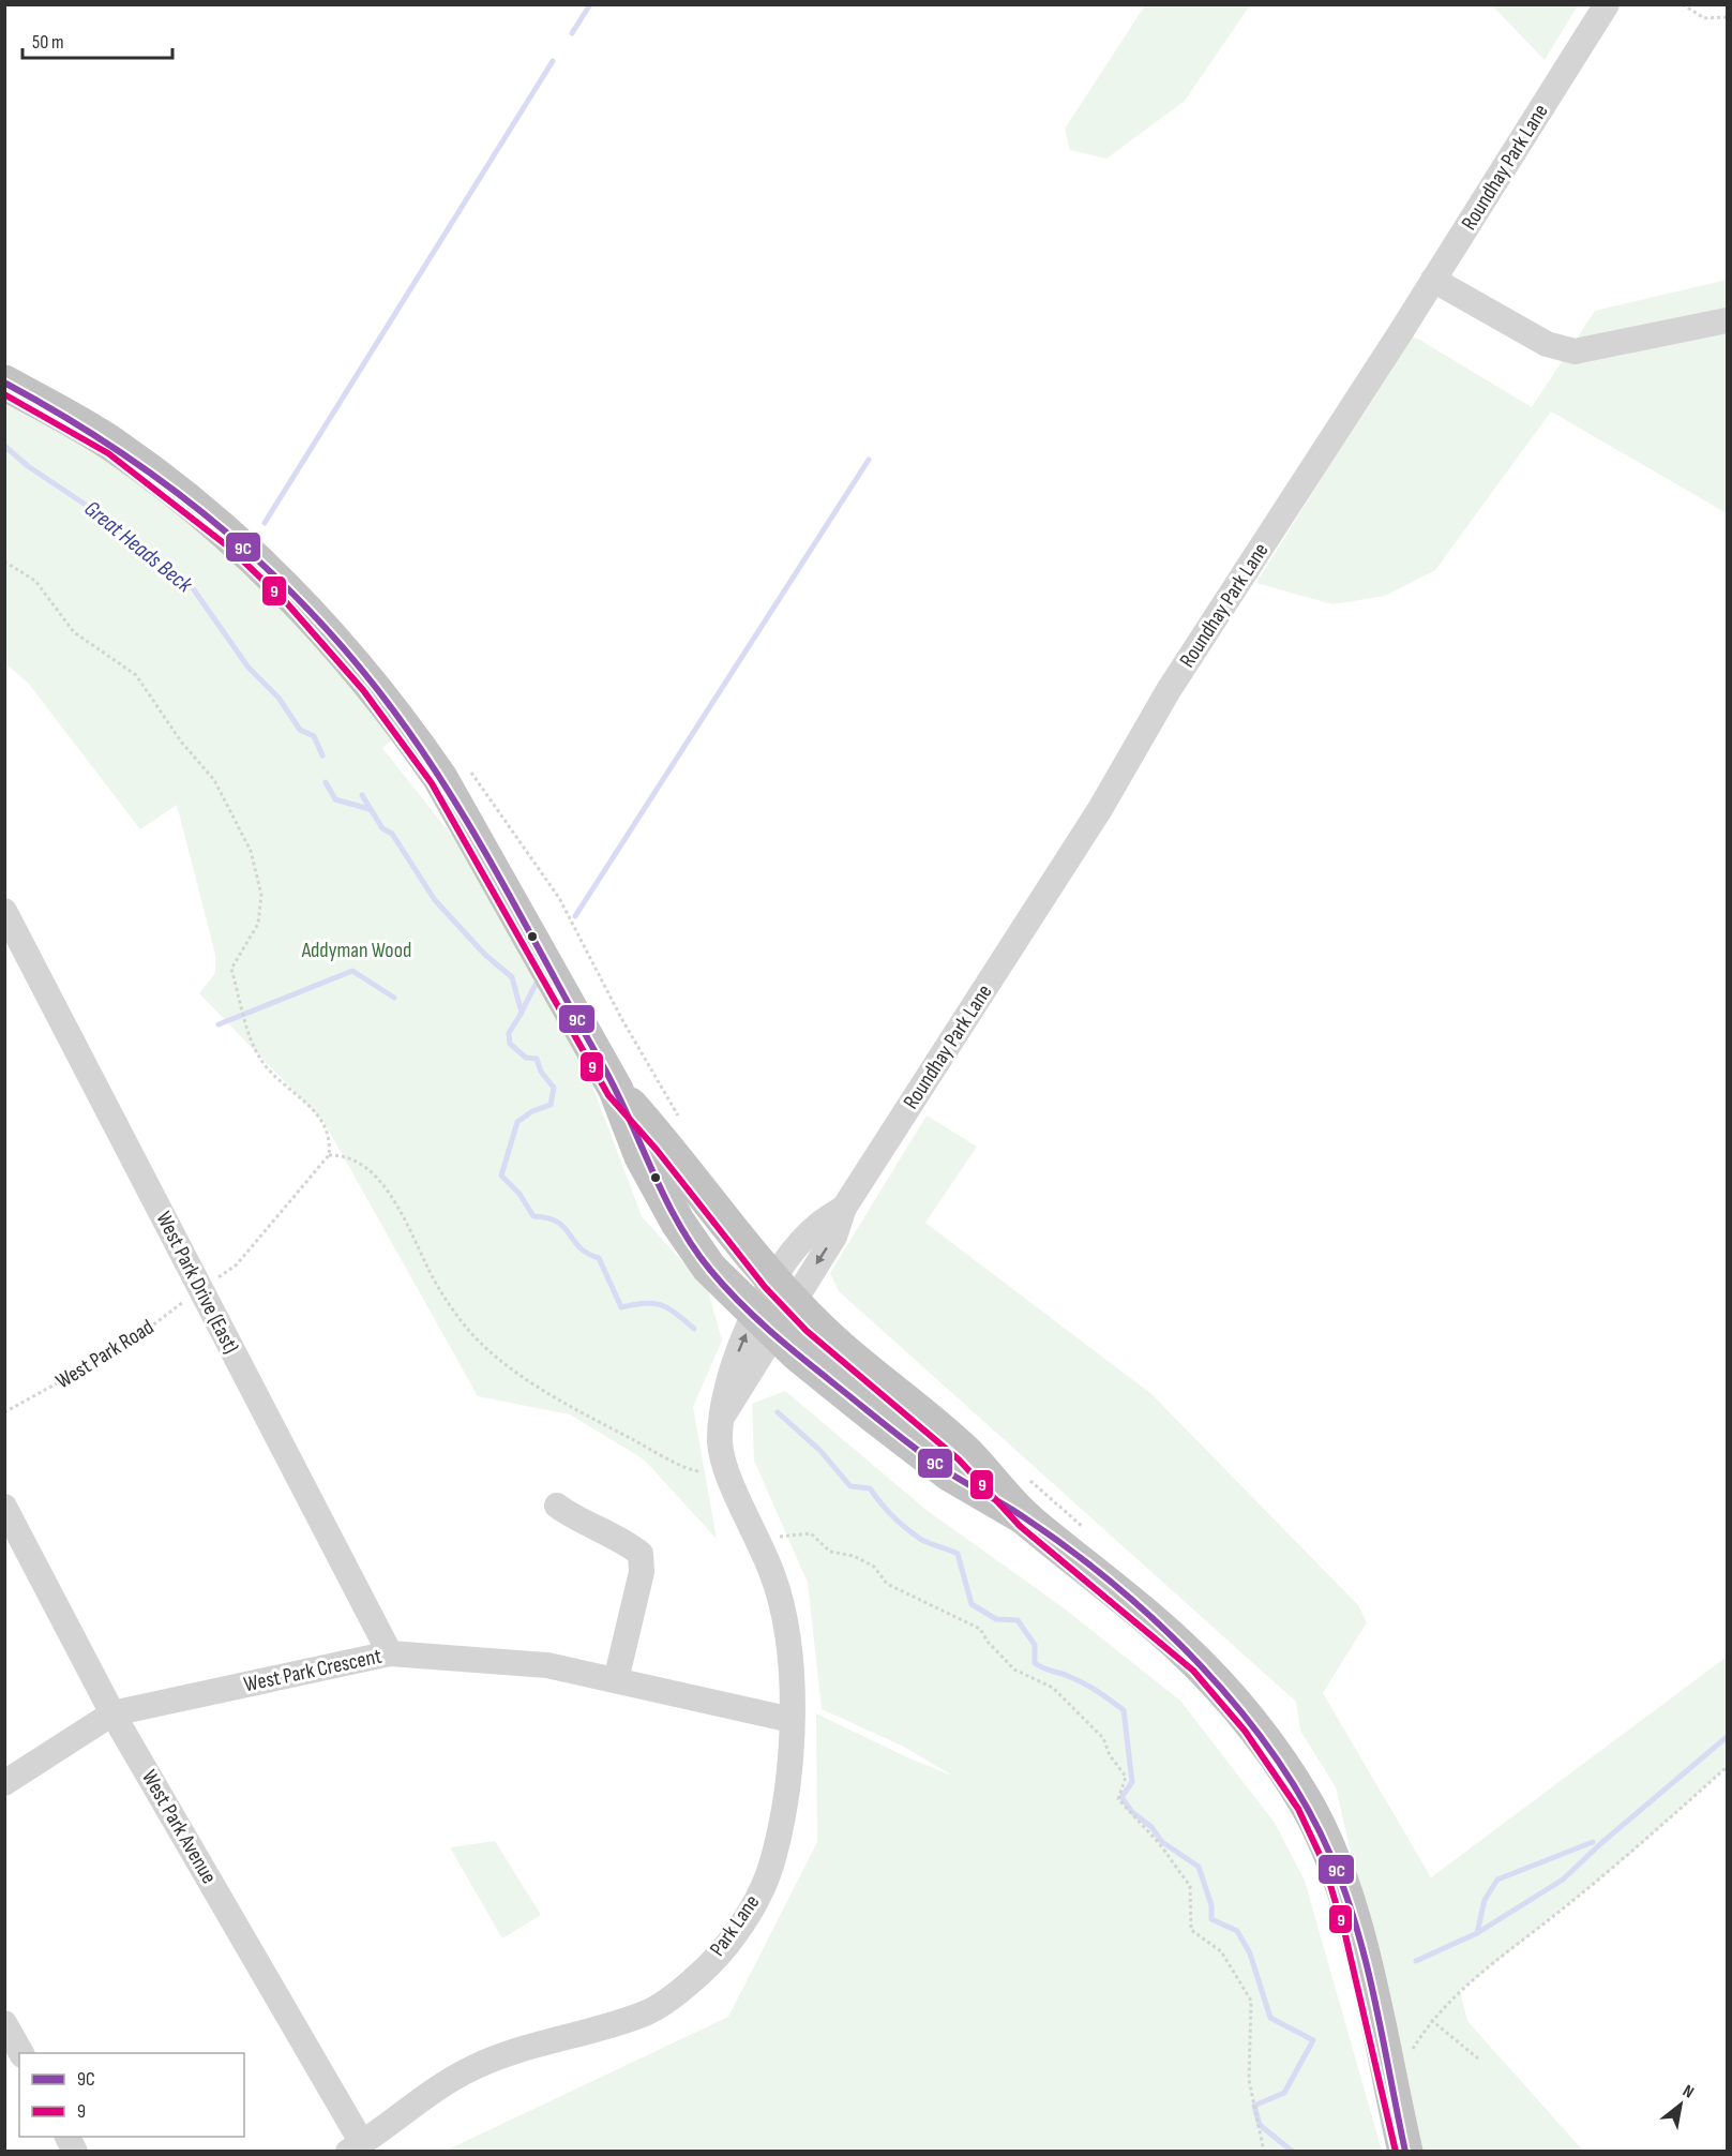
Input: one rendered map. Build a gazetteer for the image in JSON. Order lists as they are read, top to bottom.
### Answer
{
  "streets": {
    "street": [
      "Roundhay Park Lane",
      "West Park Drive (East)",
      "West Park Crescent",
      "West Park Avenue",
      "Park Lane"
    ],
    "path": ["West Park Road"]
  },
  "crossings": [
    ["Roundhay Park Lane", "Park Lane"],
    ["West Park Drive (East)", "West Park Road"],
    ["West Park Drive (East)", "West Park Crescent"],
    ["West Park Crescent", "West Park Avenue"],
    ["West Park Crescent", "Park Lane"],
    ["West Park Avenue", "Park Lane"]
  ],
  "water": ["Great Heads Beck"],
  "parks": ["Addyman Wood"],
  "lines": ["transit line 9C", "transit line 9"],
  "legend": ["9C", "9"],
  "scale_bar": "50 m",
  "north": "top right"
}
